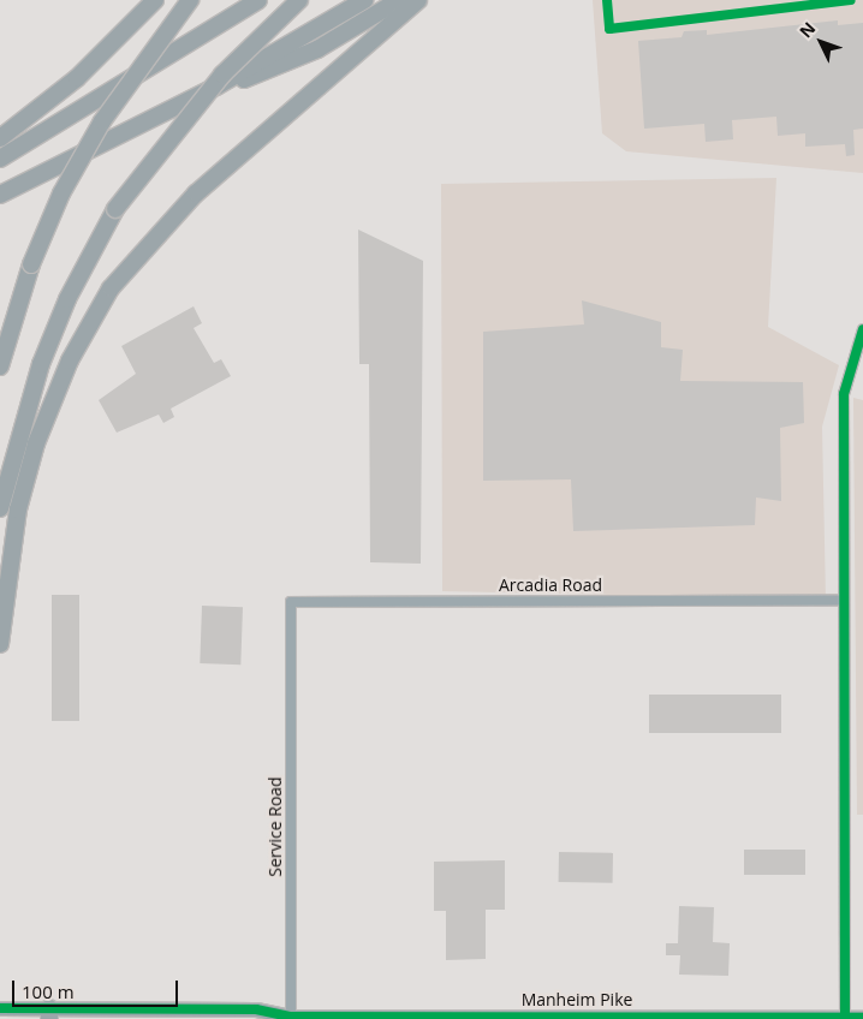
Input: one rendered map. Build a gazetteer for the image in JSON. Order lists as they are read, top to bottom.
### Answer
{
  "streets": {
    "main road": ["Manheim Pike"],
    "street": ["Arcadia Road", "Service Road"]
  },
  "crossings": [
    ["Arcadia Road", "Service Road"],
    ["Service Road", "Manheim Pike"]
  ],
  "scale_bar": "100 m",
  "north": "top left"
}
